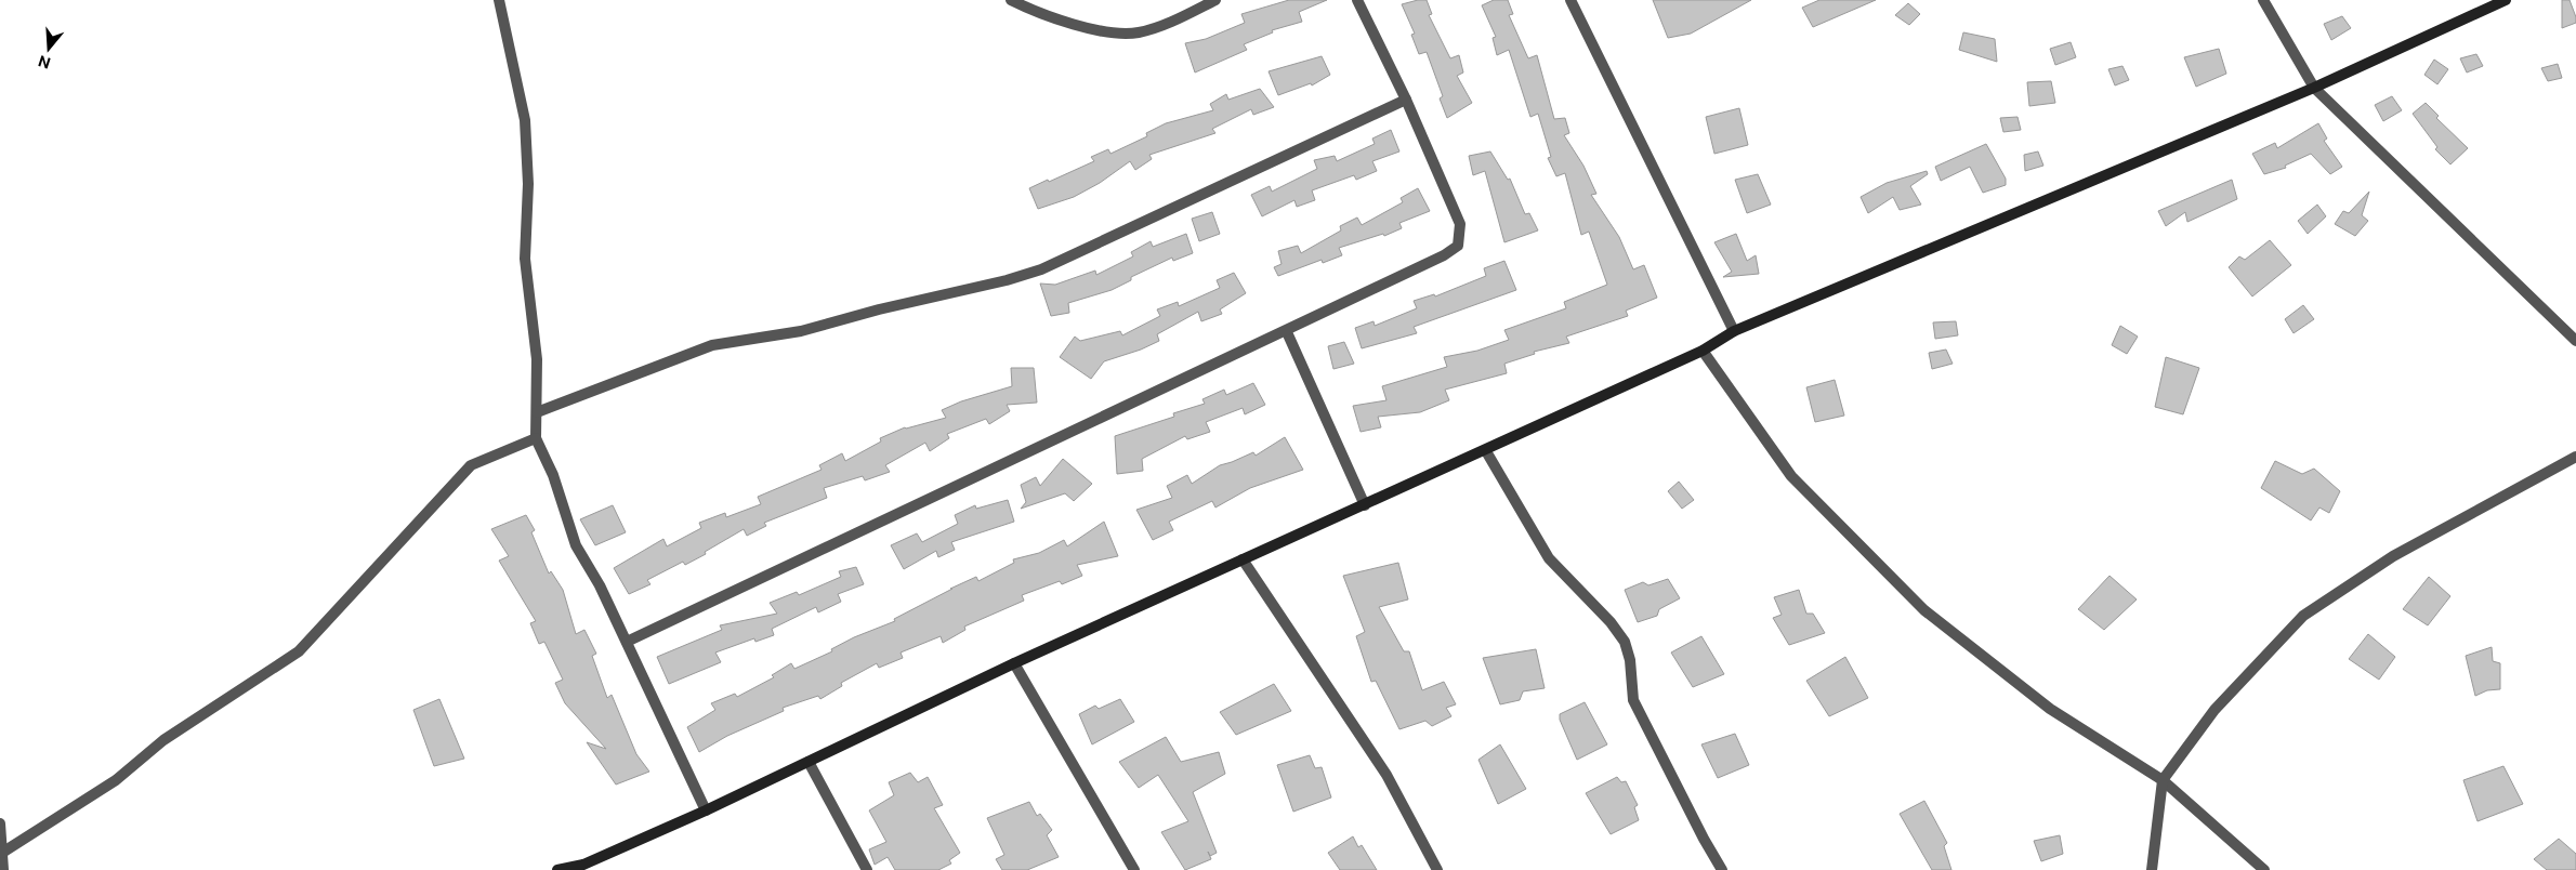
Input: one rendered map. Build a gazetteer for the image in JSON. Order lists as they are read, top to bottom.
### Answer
{
  "north": "bottom"
}
